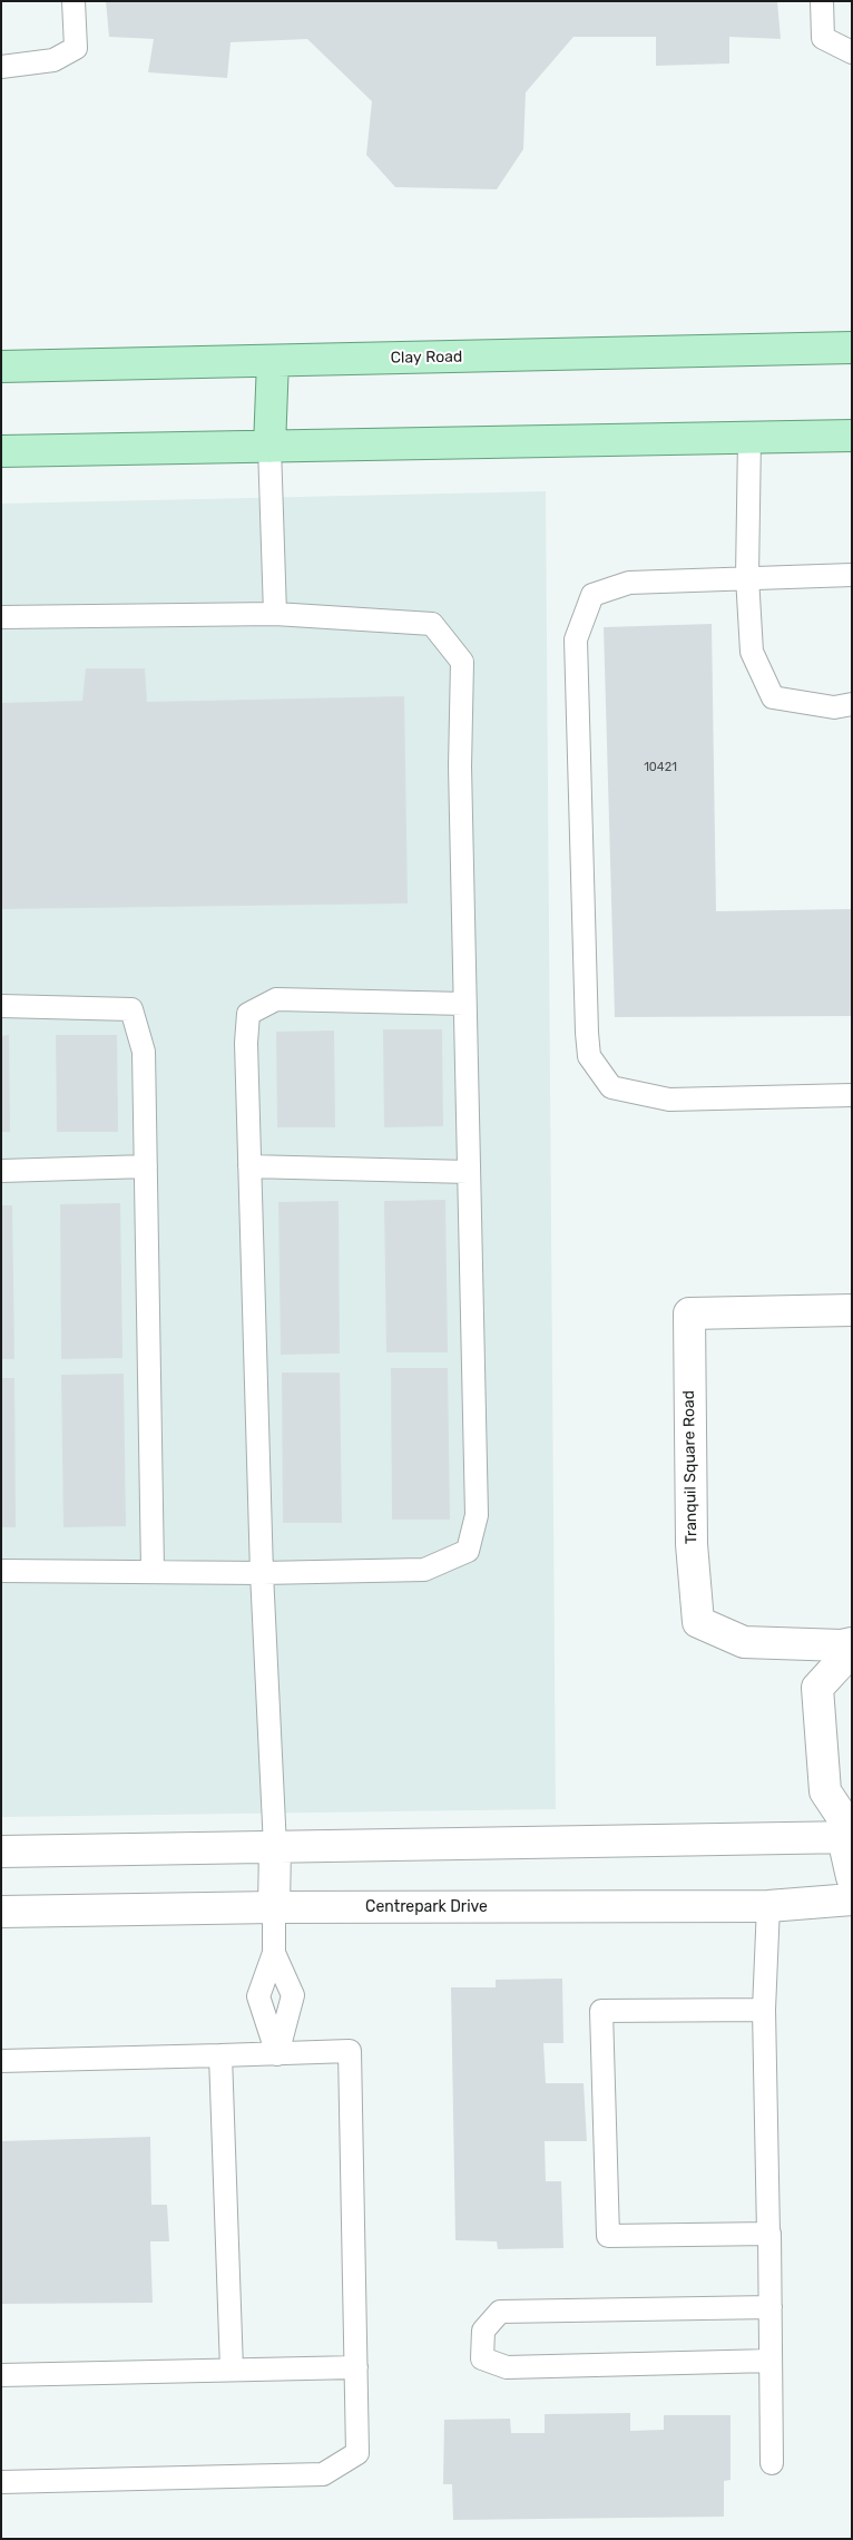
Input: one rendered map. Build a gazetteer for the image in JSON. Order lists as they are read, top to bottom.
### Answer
{
  "streets": {
    "main road": ["Clay Road"],
    "street": ["Tranquil Square Road", "Centrepark Drive"]
  },
  "house_numbers": ["10421"]
}
